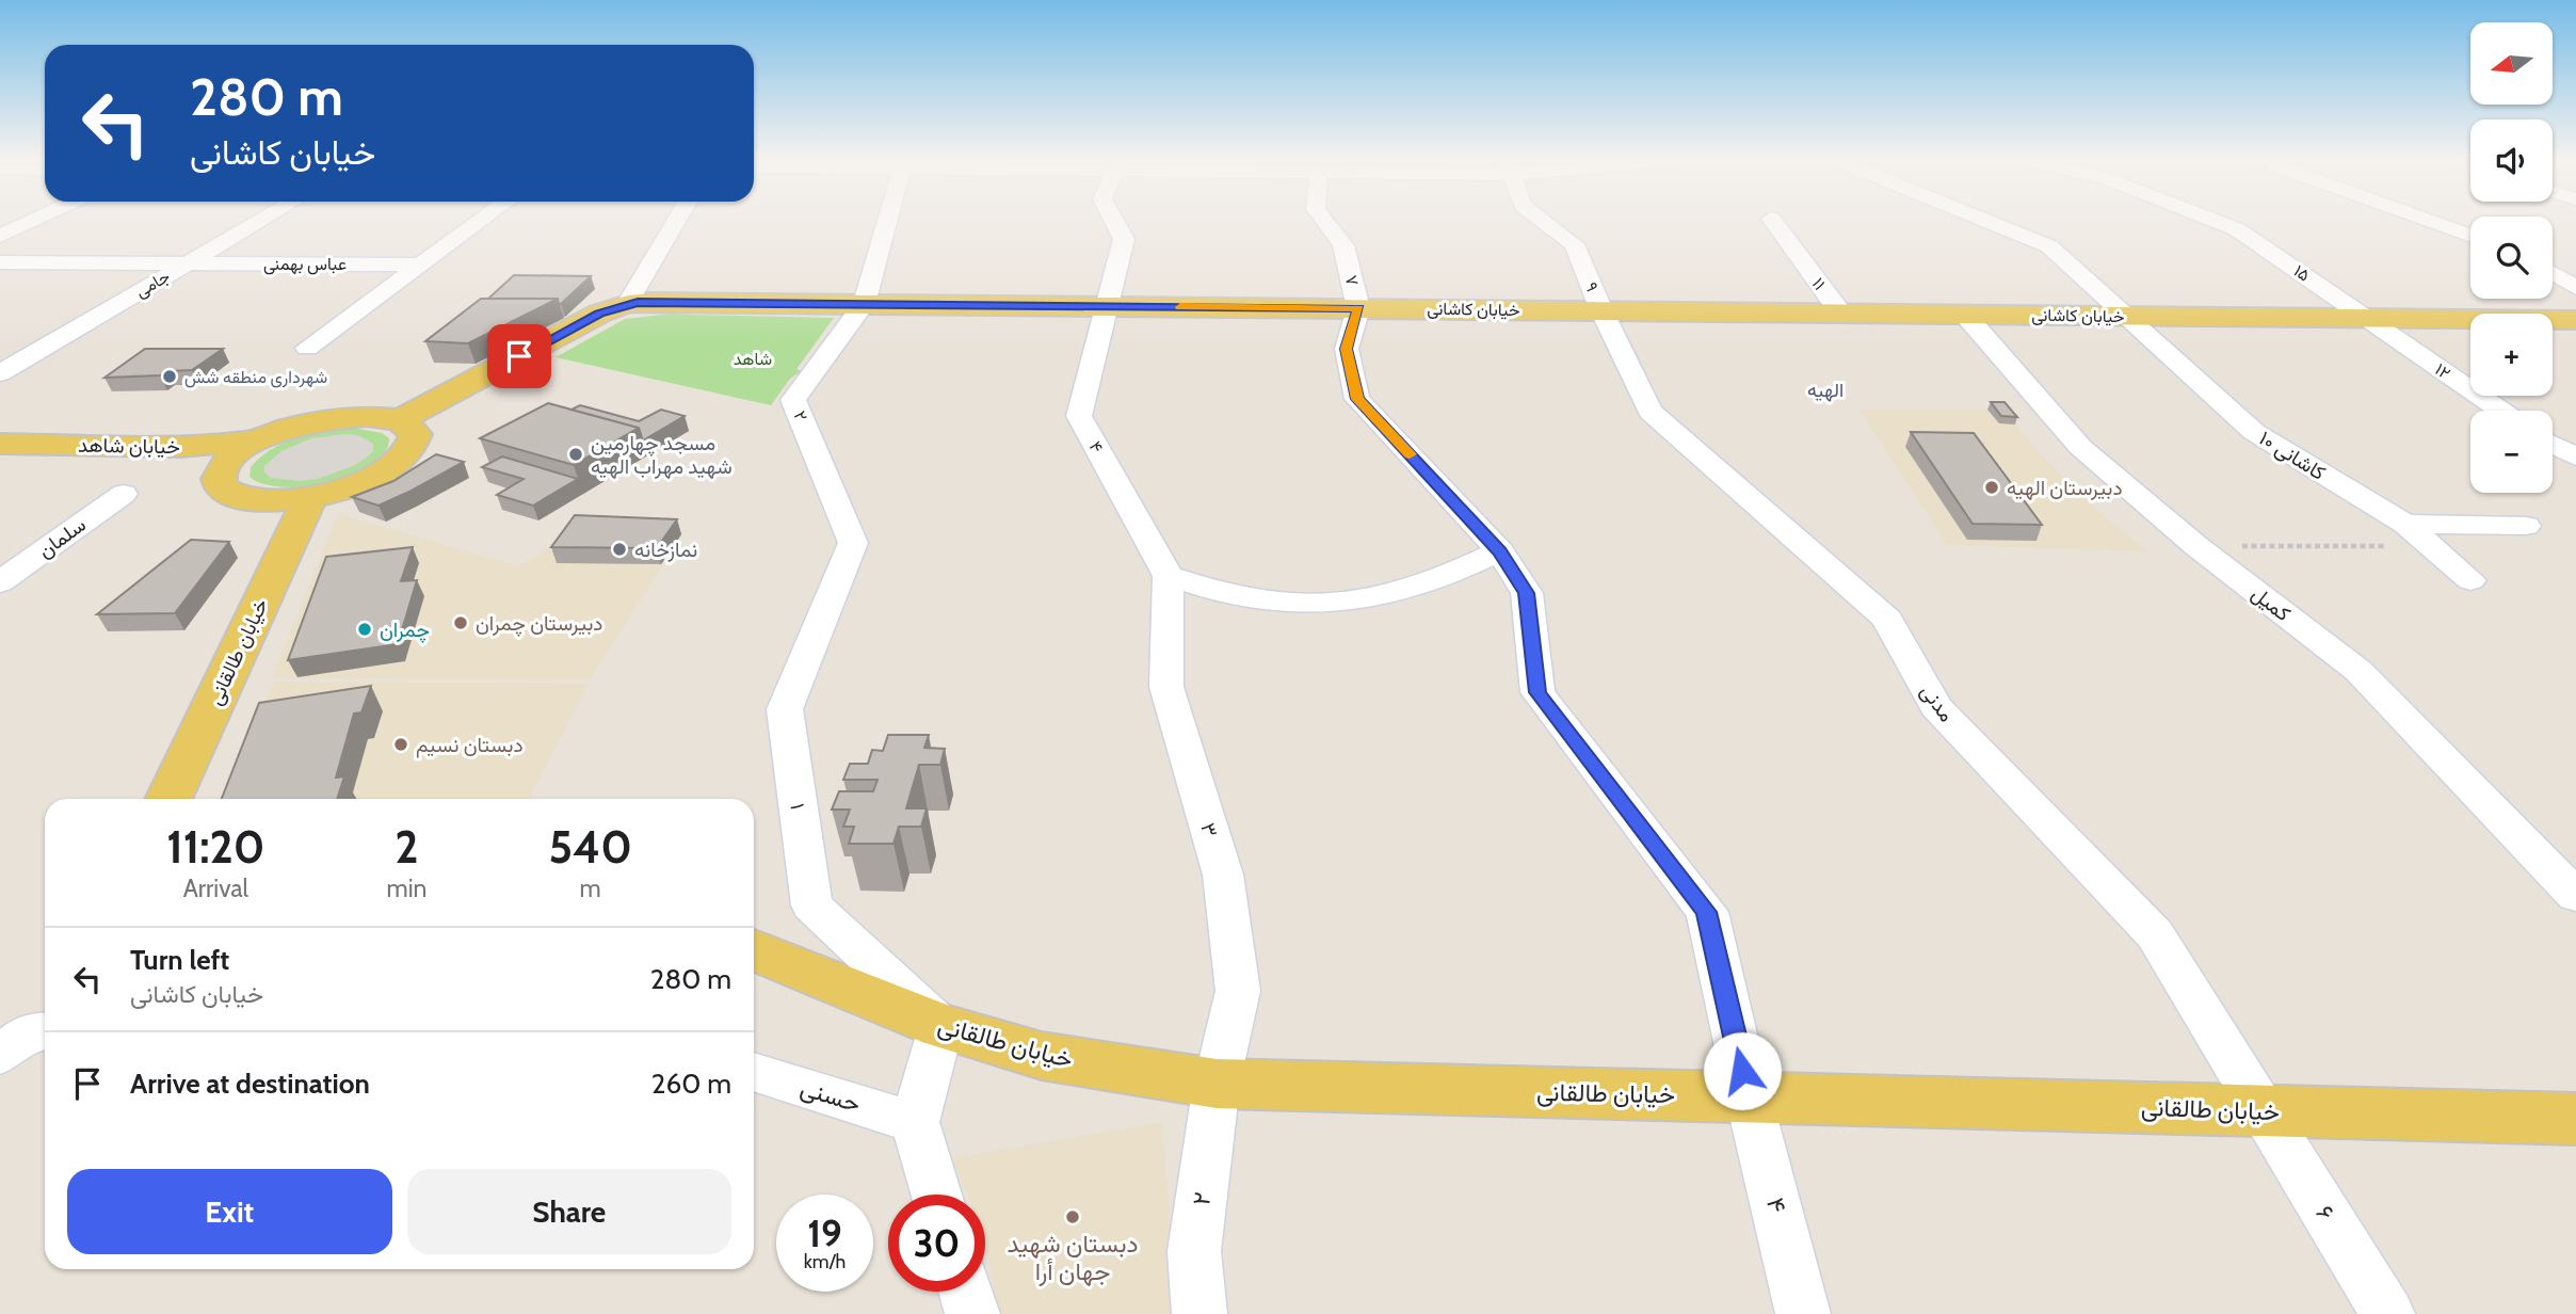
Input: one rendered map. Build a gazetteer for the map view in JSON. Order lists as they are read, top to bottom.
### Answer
{
  "streets": {
    "main road": ["خیابان کاشانی", "خیابان شاهد", "خیابان طالقانی"],
    "street": [
      "عباس بهمنی",
      "۱۵",
      "۷",
      "جامی",
      "۱۱",
      "۹",
      "۱۲",
      "۲",
      "۴",
      "کاشانی ۱۰",
      "سلمان",
      "کمیل",
      "مدنی",
      "۱",
      "۳",
      "حسنی",
      "۶"
    ]
  },
  "crossings": [
    ["عباس بهمنی", "جامی"],
    ["۱۵", "خیابان کاشانی"],
    ["۱۵", "۱۲"],
    ["۷", "خیابان کاشانی"],
    ["۷", "۴"],
    ["۱۱", "خیابان کاشانی"],
    ["۹", "خیابان کاشانی"],
    ["۹", "مدنی"],
    ["خیابان کاشانی", "۱۲"],
    ["خیابان کاشانی", "۲"],
    ["خیابان کاشانی", "۴"],
    ["خیابان کاشانی", "کاشانی ۱۰"],
    ["خیابان کاشانی", "کمیل"],
    ["خیابان کاشانی", "مدنی"],
    ["۲", "خیابان طالقانی"],
    ["۲", "۱"],
    ["۲", "۳"],
    ["۴", "خیابان طالقانی"],
    ["۴", "۳"],
    ["خیابان طالقانی", "مدنی"],
    ["خیابان طالقانی", "۱"],
    ["خیابان طالقانی", "۳"],
    ["خیابان طالقانی", "۶"],
    ["مدنی", "۶"]
  ],
  "districts": ["الهیه"],
  "parks": ["شاهد"],
  "places": [
    "شهرداری منطقه شش",
    "مسجد چهارمین شهید مهراب الهیه",
    "دبیرستان الهیه",
    "نمازخانه",
    "دبیرستان چمران",
    "چمران",
    "دبستان نسیم",
    "دبستان شهید جهان أرا"
  ],
  "north": "left",
  "page": {
    "map_buttons": ["+", "−"],
    "turn": ["280 m", "خیابان کاشانی"],
    "eta": [
      "11:20",
      "Arrival",
      "2",
      "min",
      "540",
      "m"
    ],
    "list": [
      {
        "name": "Turn left",
        "note": "خیابان کاشانی",
        "value": "280 m"
      },
      {
        "name": "Arrive at destination",
        "value": "260 m"
      }
    ],
    "buttons": ["Exit", "Share"],
    "speed": "19 km/h",
    "limit": "30"
  }
}
